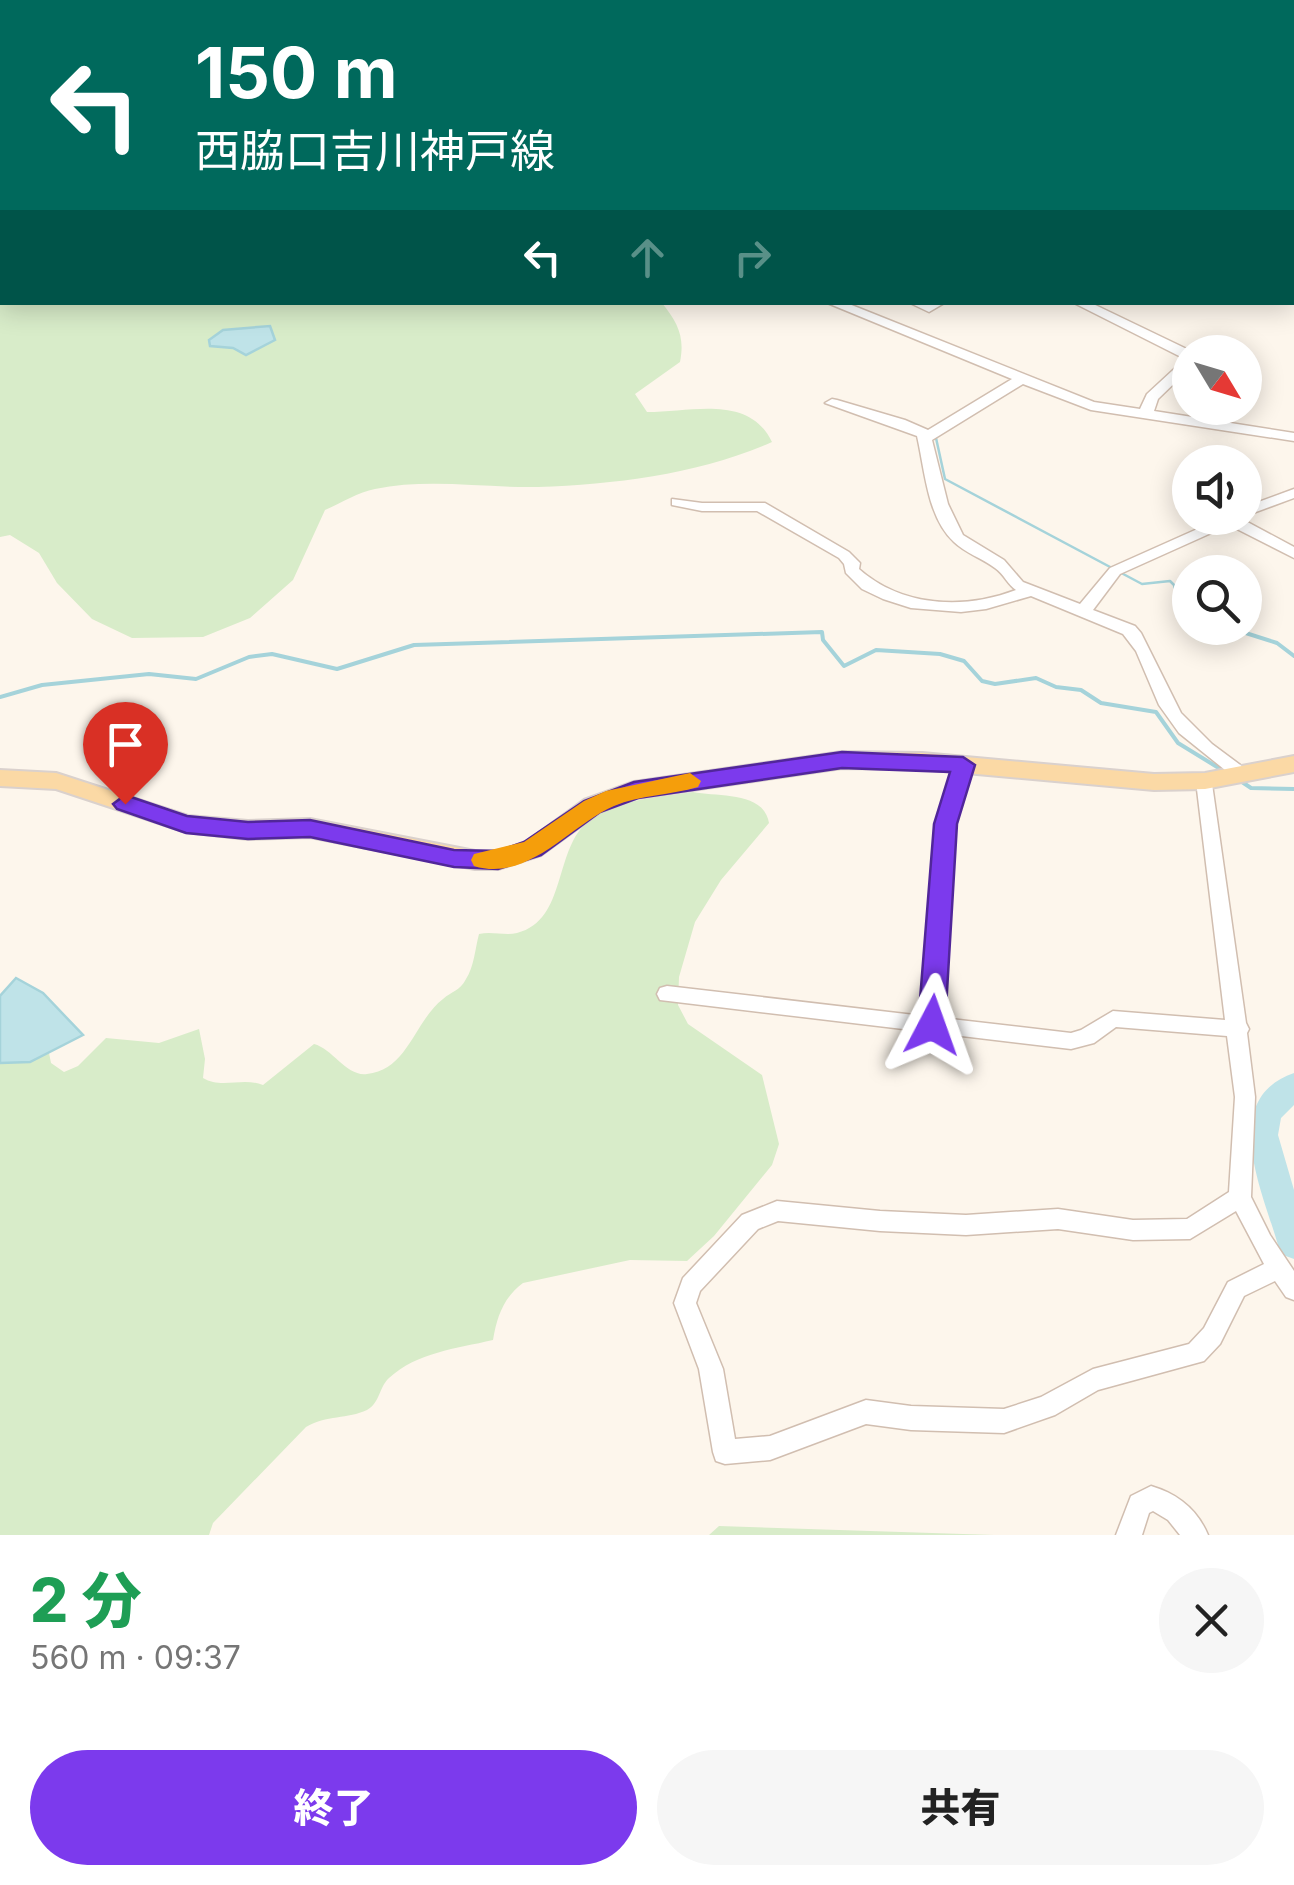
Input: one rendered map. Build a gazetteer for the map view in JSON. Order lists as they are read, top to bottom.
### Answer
{
  "north": "bottom right",
  "page": {
    "turn": ["150 m", "西脇口吉川神戸線"],
    "heading": ["2 分", "560 m · 09:37"],
    "buttons": ["終了", "共有"]
  }
}
